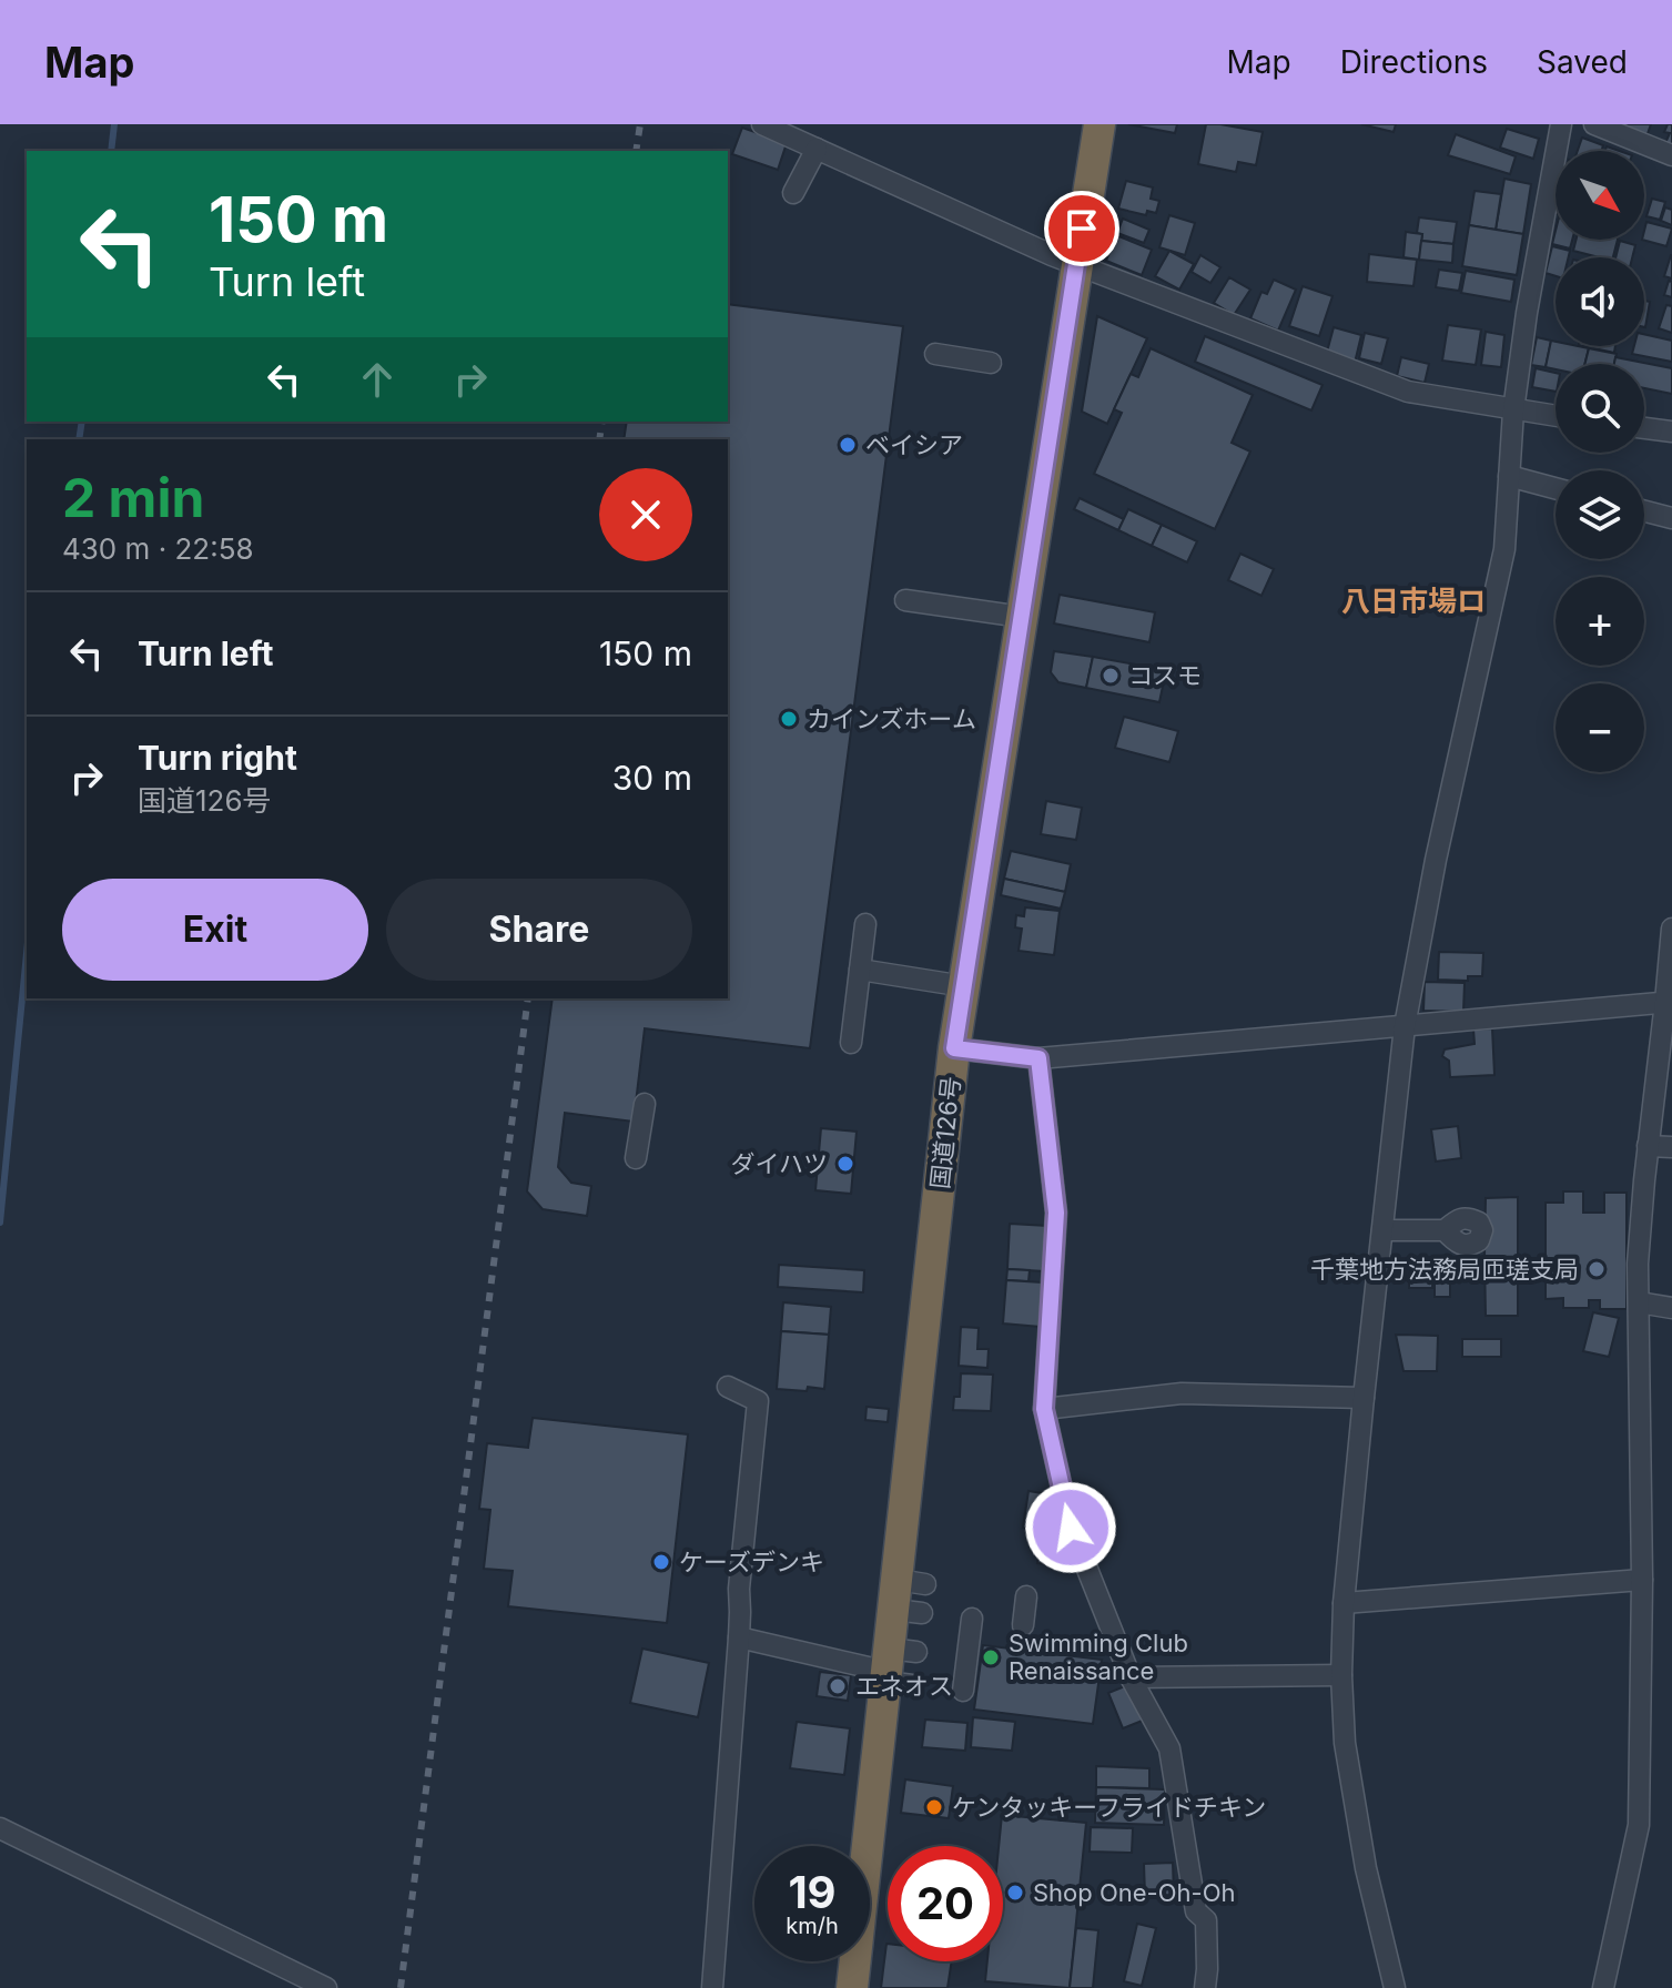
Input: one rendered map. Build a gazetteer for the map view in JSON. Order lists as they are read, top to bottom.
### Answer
{
  "streets": {
    "highway": ["国道126号"]
  },
  "districts": ["八日市場ロ"],
  "places": [
    "ベイシア",
    "コスモ",
    "カインズホーム",
    "ダイハツ",
    "千葉地方法務局匝瑳支局",
    "ケーズデンキ",
    "Swimming Club Renaissance",
    "エネオス",
    "ケンタッキーフライドチキン",
    "Shop One-Oh-Oh"
  ],
  "north": "bottom right",
  "page": {
    "header": "Map",
    "nav": ["Map", "Directions", "Saved"],
    "map_buttons": ["+", "−"],
    "turn": ["150 m", "Turn left"],
    "heading": ["2 min", "430 m · 22:58"],
    "list": [
      {
        "name": "Turn left",
        "value": "150 m"
      },
      {
        "name": "Turn right",
        "note": "国道126号",
        "value": "30 m"
      }
    ],
    "buttons": ["Exit", "Share"],
    "speed": "19 km/h",
    "limit": "20"
  }
}
